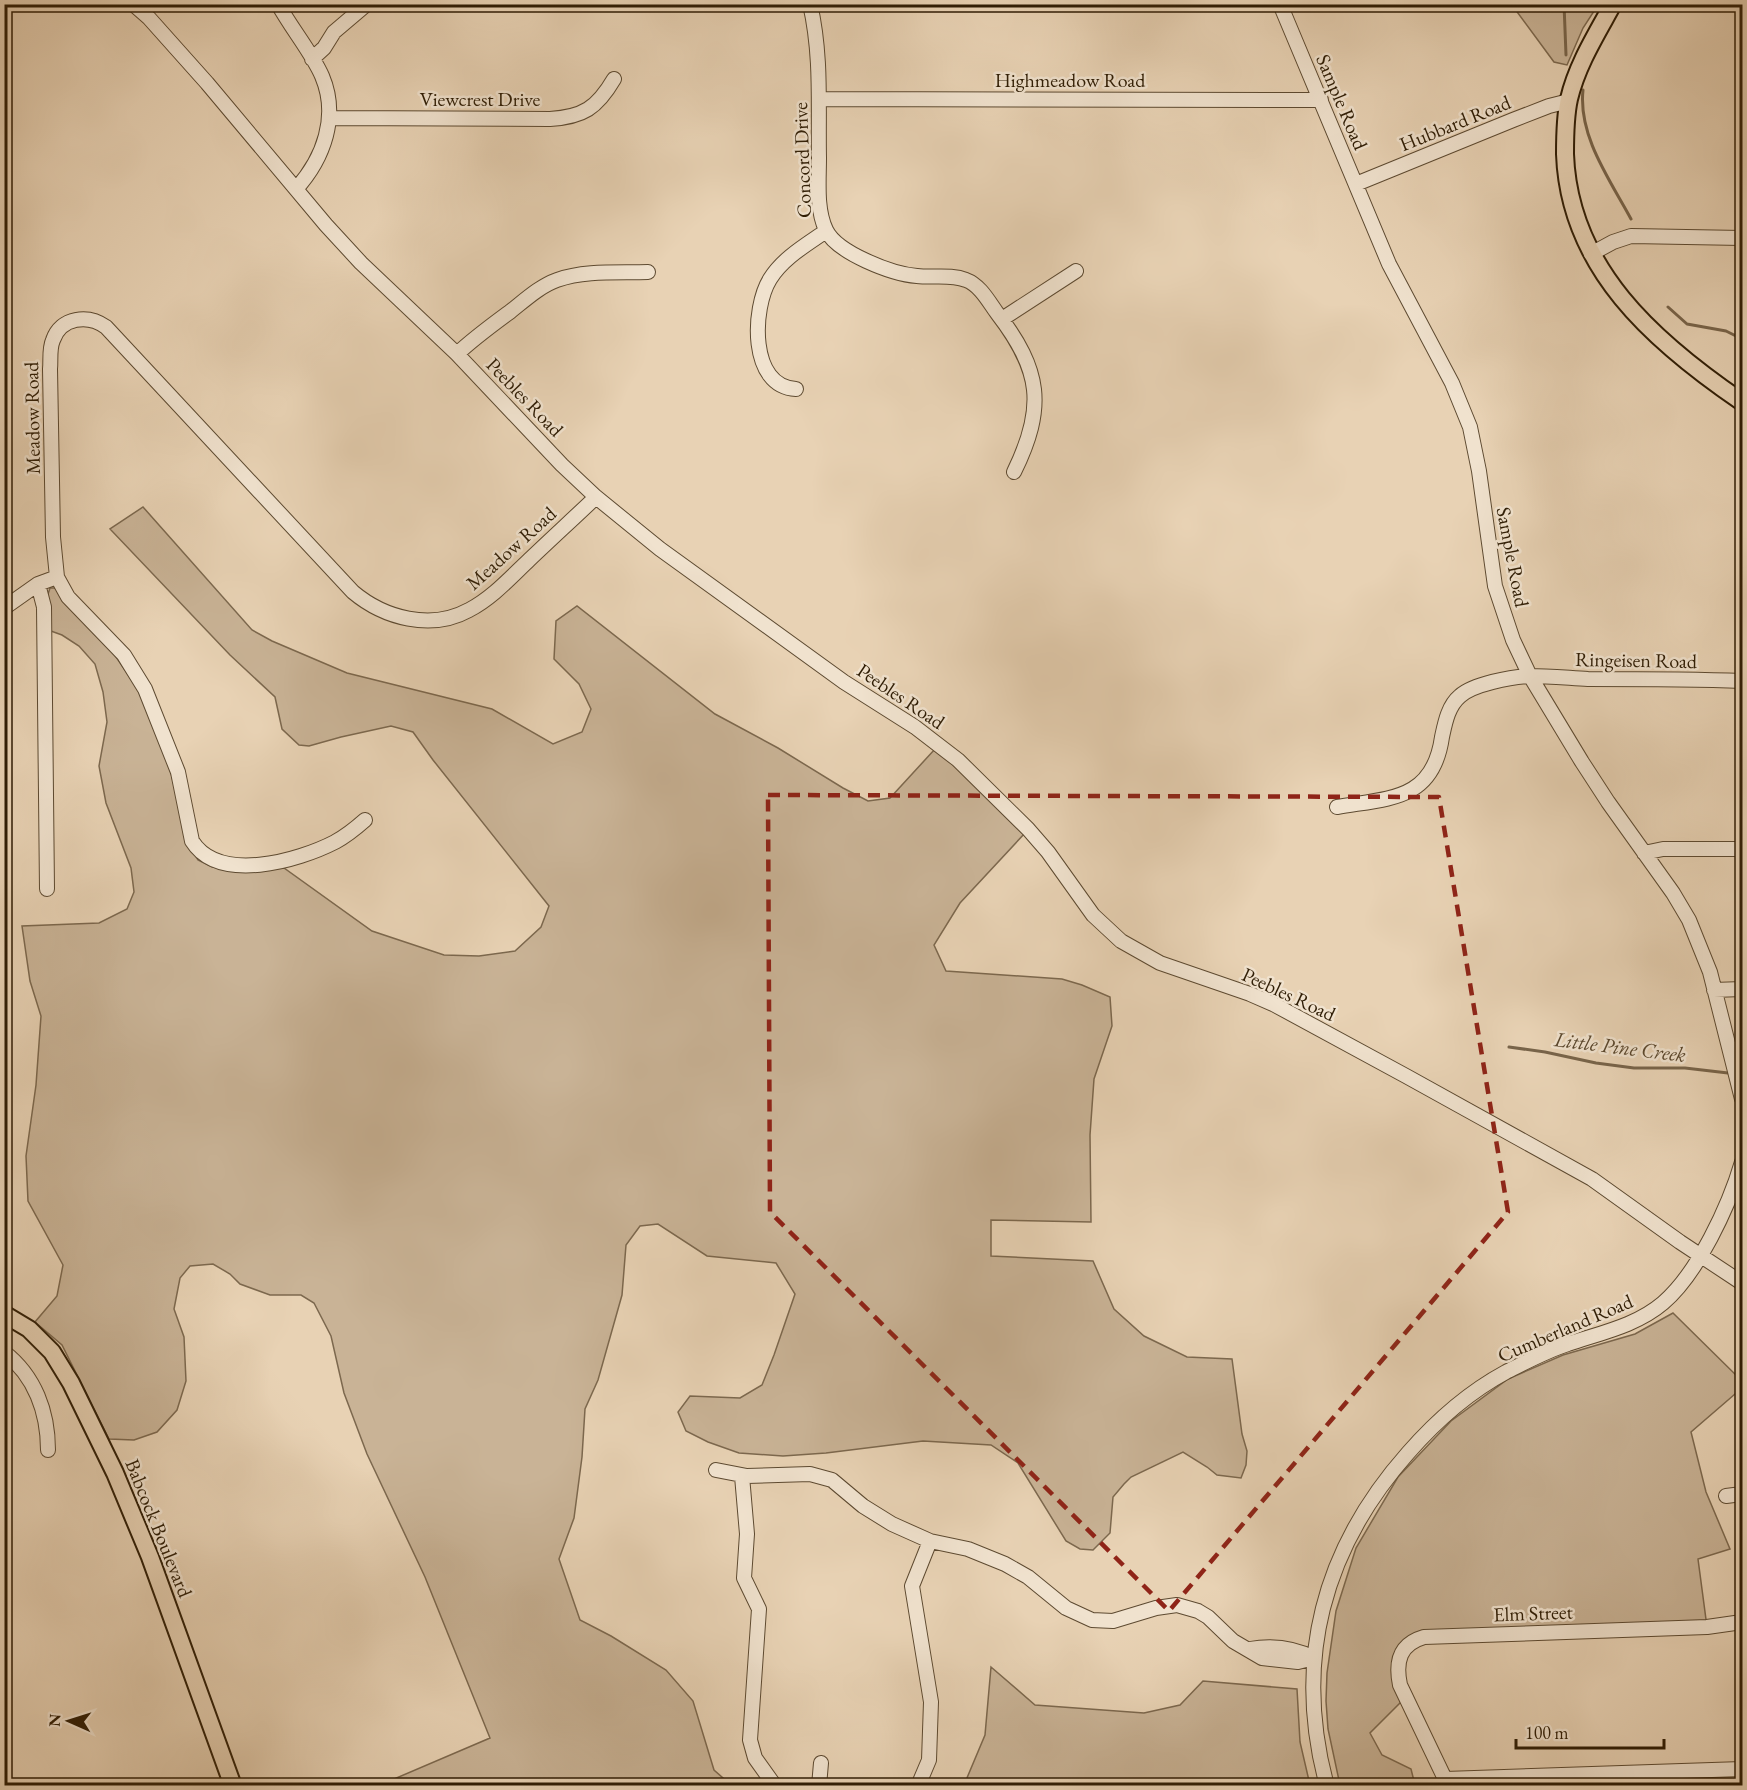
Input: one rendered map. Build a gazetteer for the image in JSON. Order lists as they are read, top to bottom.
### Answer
{
  "streets": {
    "main road": ["Babcock Boulevard"],
    "street": [
      "Highmeadow Road",
      "Viewcrest Drive",
      "Sample Road",
      "Hubbard Road",
      "Concord Drive",
      "Peebles Road",
      "Meadow Road",
      "Ringeisen Road",
      "Cumberland Road",
      "Elm Street"
    ]
  },
  "crossings": [
    ["Highmeadow Road", "Sample Road"],
    ["Highmeadow Road", "Concord Drive"],
    ["Sample Road", "Hubbard Road"],
    ["Sample Road", "Ringeisen Road"],
    ["Peebles Road", "Meadow Road"],
    ["Peebles Road", "Cumberland Road"]
  ],
  "water": ["Little Pine Creek"],
  "scale_bar": "100 m",
  "north": "left"
}
